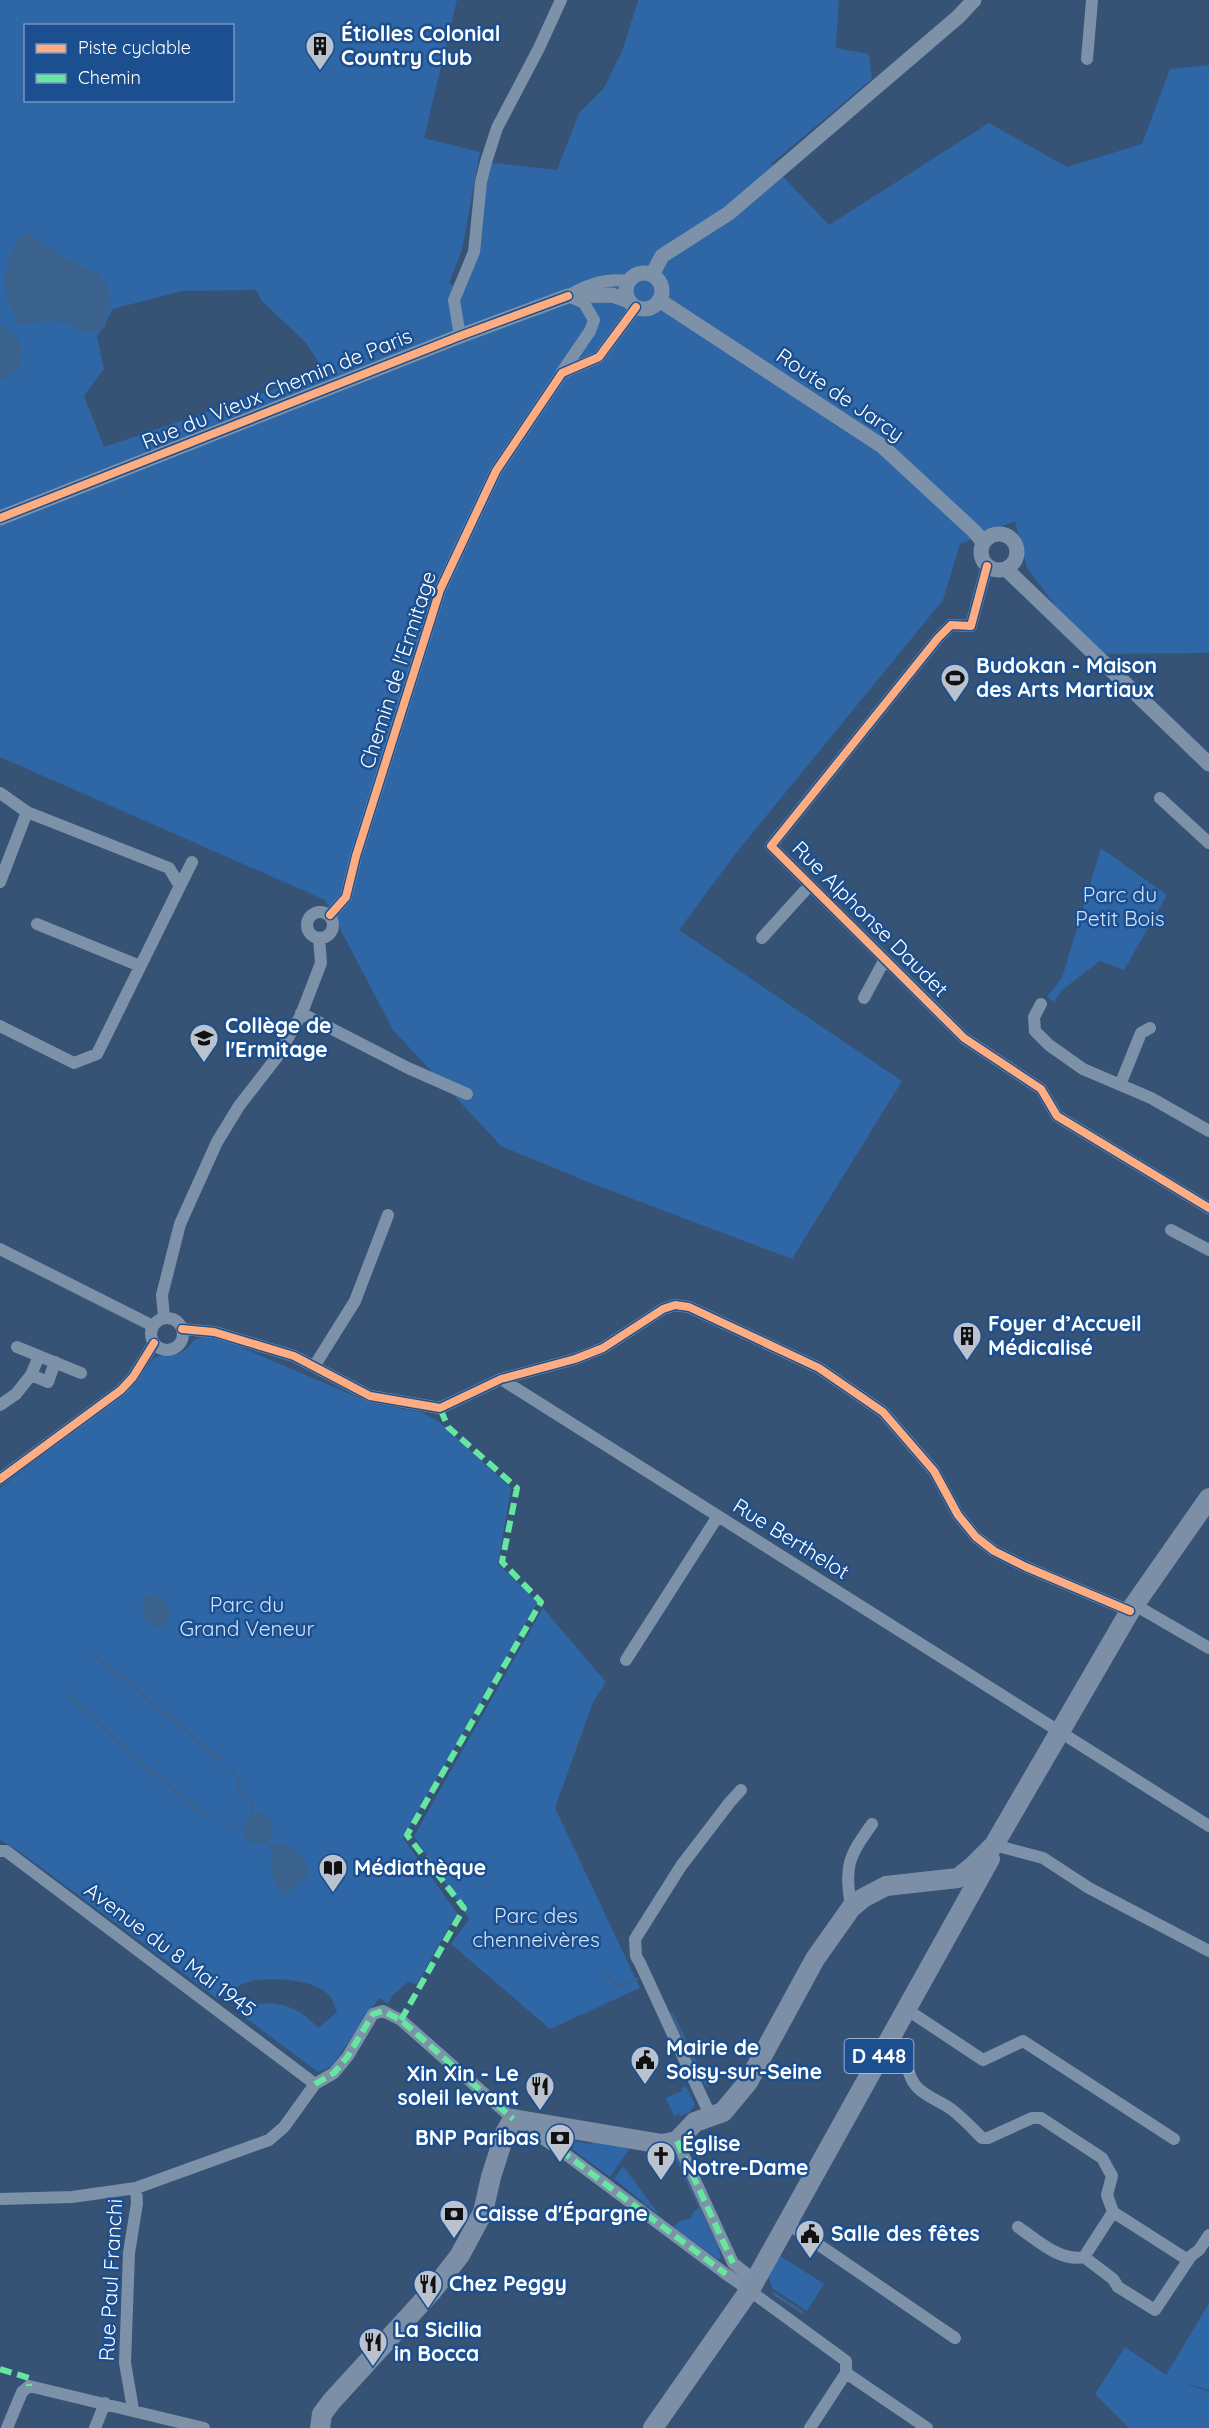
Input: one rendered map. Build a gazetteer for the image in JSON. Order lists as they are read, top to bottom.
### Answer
{
  "streets": {
    "main road": ["D 448"],
    "street": [
      "Rue du Vieux Chemin de Paris",
      "Route de Jarcy",
      "Chemin de l'Ermitage",
      "Rue Alphonse Daudet",
      "Rue Berthelot",
      "Avenue du 8 Mai 1945",
      "Rue Paul Franchi"
    ]
  },
  "crossings": [
    ["Rue du Vieux Chemin de Paris", "Route de Jarcy"],
    ["Rue du Vieux Chemin de Paris", "Chemin de l'Ermitage"],
    ["Route de Jarcy", "Rue Alphonse Daudet"]
  ],
  "parks": ["Parc du Petit Bois", "Parc du Grand Veneur", "Parc des chenneivères"],
  "places": {
    "building": ["Étiolles Colonial Country Club", "Foyer d’Accueil Médicalisé"],
    "sports": ["Budokan - Maison des Arts Martiaux"],
    "school or university": ["Collège de l'Ermitage"],
    "library": ["Médiathèque"],
    "public building": ["Mairie de Soisy-sur-Seine", "Salle des fêtes"],
    "restaurant": ["Xin Xin - Le soleil levant", "Chez Peggy", "La Sicilia in Bocca"],
    "bank": ["BNP Paribas", "Caisse d'Épargne"],
    "church": ["Église Notre-Dame"]
  },
  "legend": ["Piste cyclable", "Chemin"]
}
